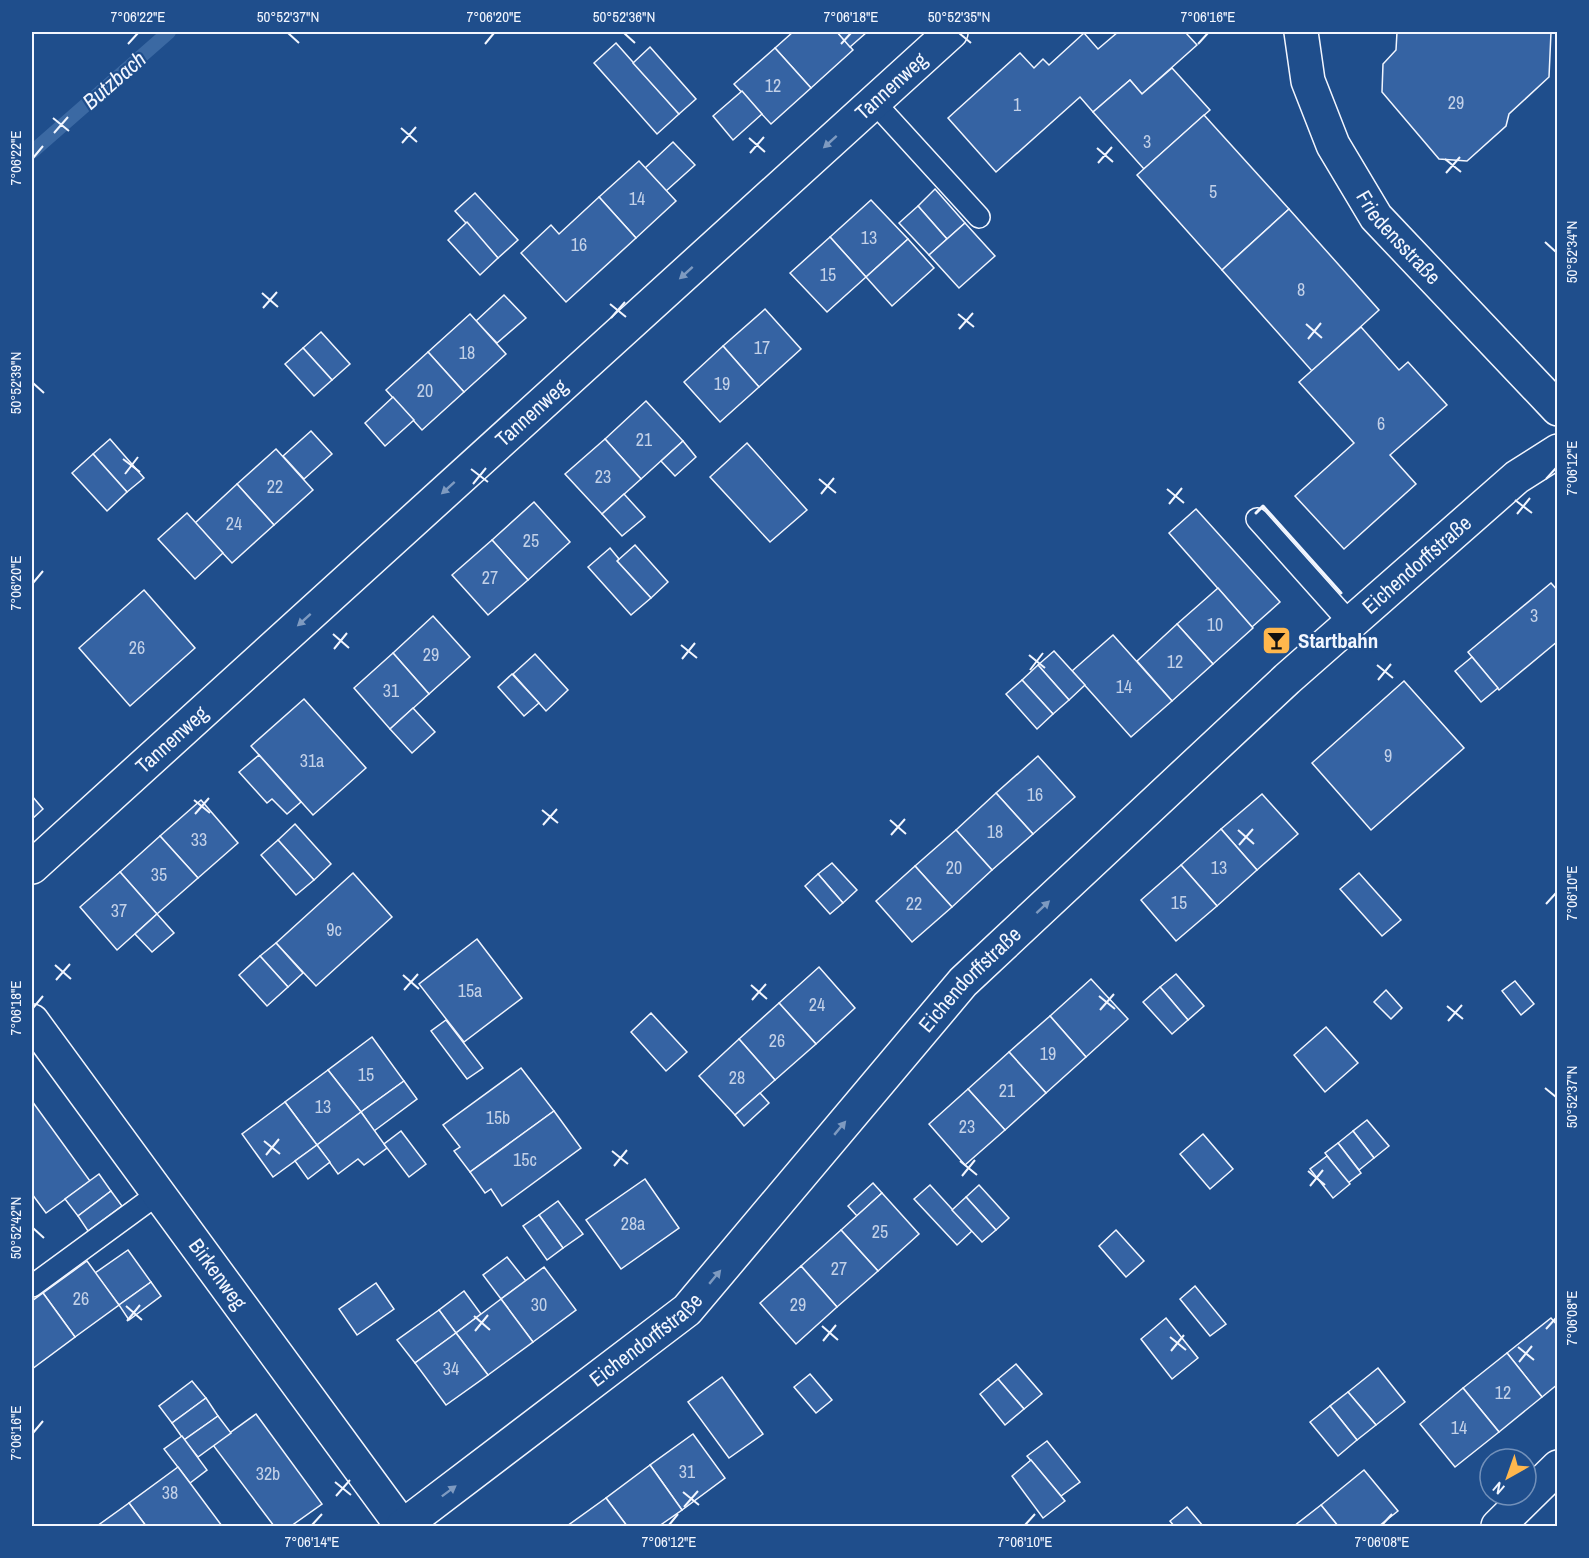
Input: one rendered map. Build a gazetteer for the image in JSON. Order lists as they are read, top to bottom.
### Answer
{
  "streets": {
    "street": [
      "Tannenweg",
      "Friedensstraße",
      "Eichendorffstraße",
      "Birkenweg"
    ]
  },
  "crossings": [
    ["Eichendorffstraße", "Birkenweg"]
  ],
  "one_way": ["Tannenweg", "Eichendorffstraße"],
  "water": ["Butzbach"],
  "places": {
    "bar": ["Startbahn"]
  },
  "house_numbers": [
    "12",
    "29",
    "1",
    "3",
    "5",
    "14",
    "13",
    "16",
    "15",
    "8",
    "17",
    "18",
    "19",
    "20",
    "6",
    "21",
    "23",
    "22",
    "24",
    "25",
    "27",
    "3",
    "10",
    "26",
    "29",
    "12",
    "14",
    "31",
    "9",
    "31a",
    "16",
    "18",
    "33",
    "20",
    "13",
    "35",
    "15",
    "22",
    "37",
    "9c",
    "15a",
    "24",
    "26",
    "19",
    "15",
    "28",
    "21",
    "13",
    "15b",
    "23",
    "15c",
    "28a",
    "25",
    "27",
    "26",
    "30",
    "29",
    "34",
    "12",
    "14",
    "31",
    "32b",
    "38"
  ],
  "north": "bottom left",
  "coordinates": [
    "7°06'22\"E",
    "50°52'37\"N",
    "7°06'20\"E",
    "50°52'36\"N",
    "7°06'18\"E",
    "50°52'35\"N",
    "7°06'16\"E",
    "50°52'34\"N",
    "50°52'39\"N",
    "7°06'12\"E",
    "7°06'10\"E",
    "50°52'42\"N",
    "7°06'08\"E",
    "7°06'14\"E"
  ]
}
